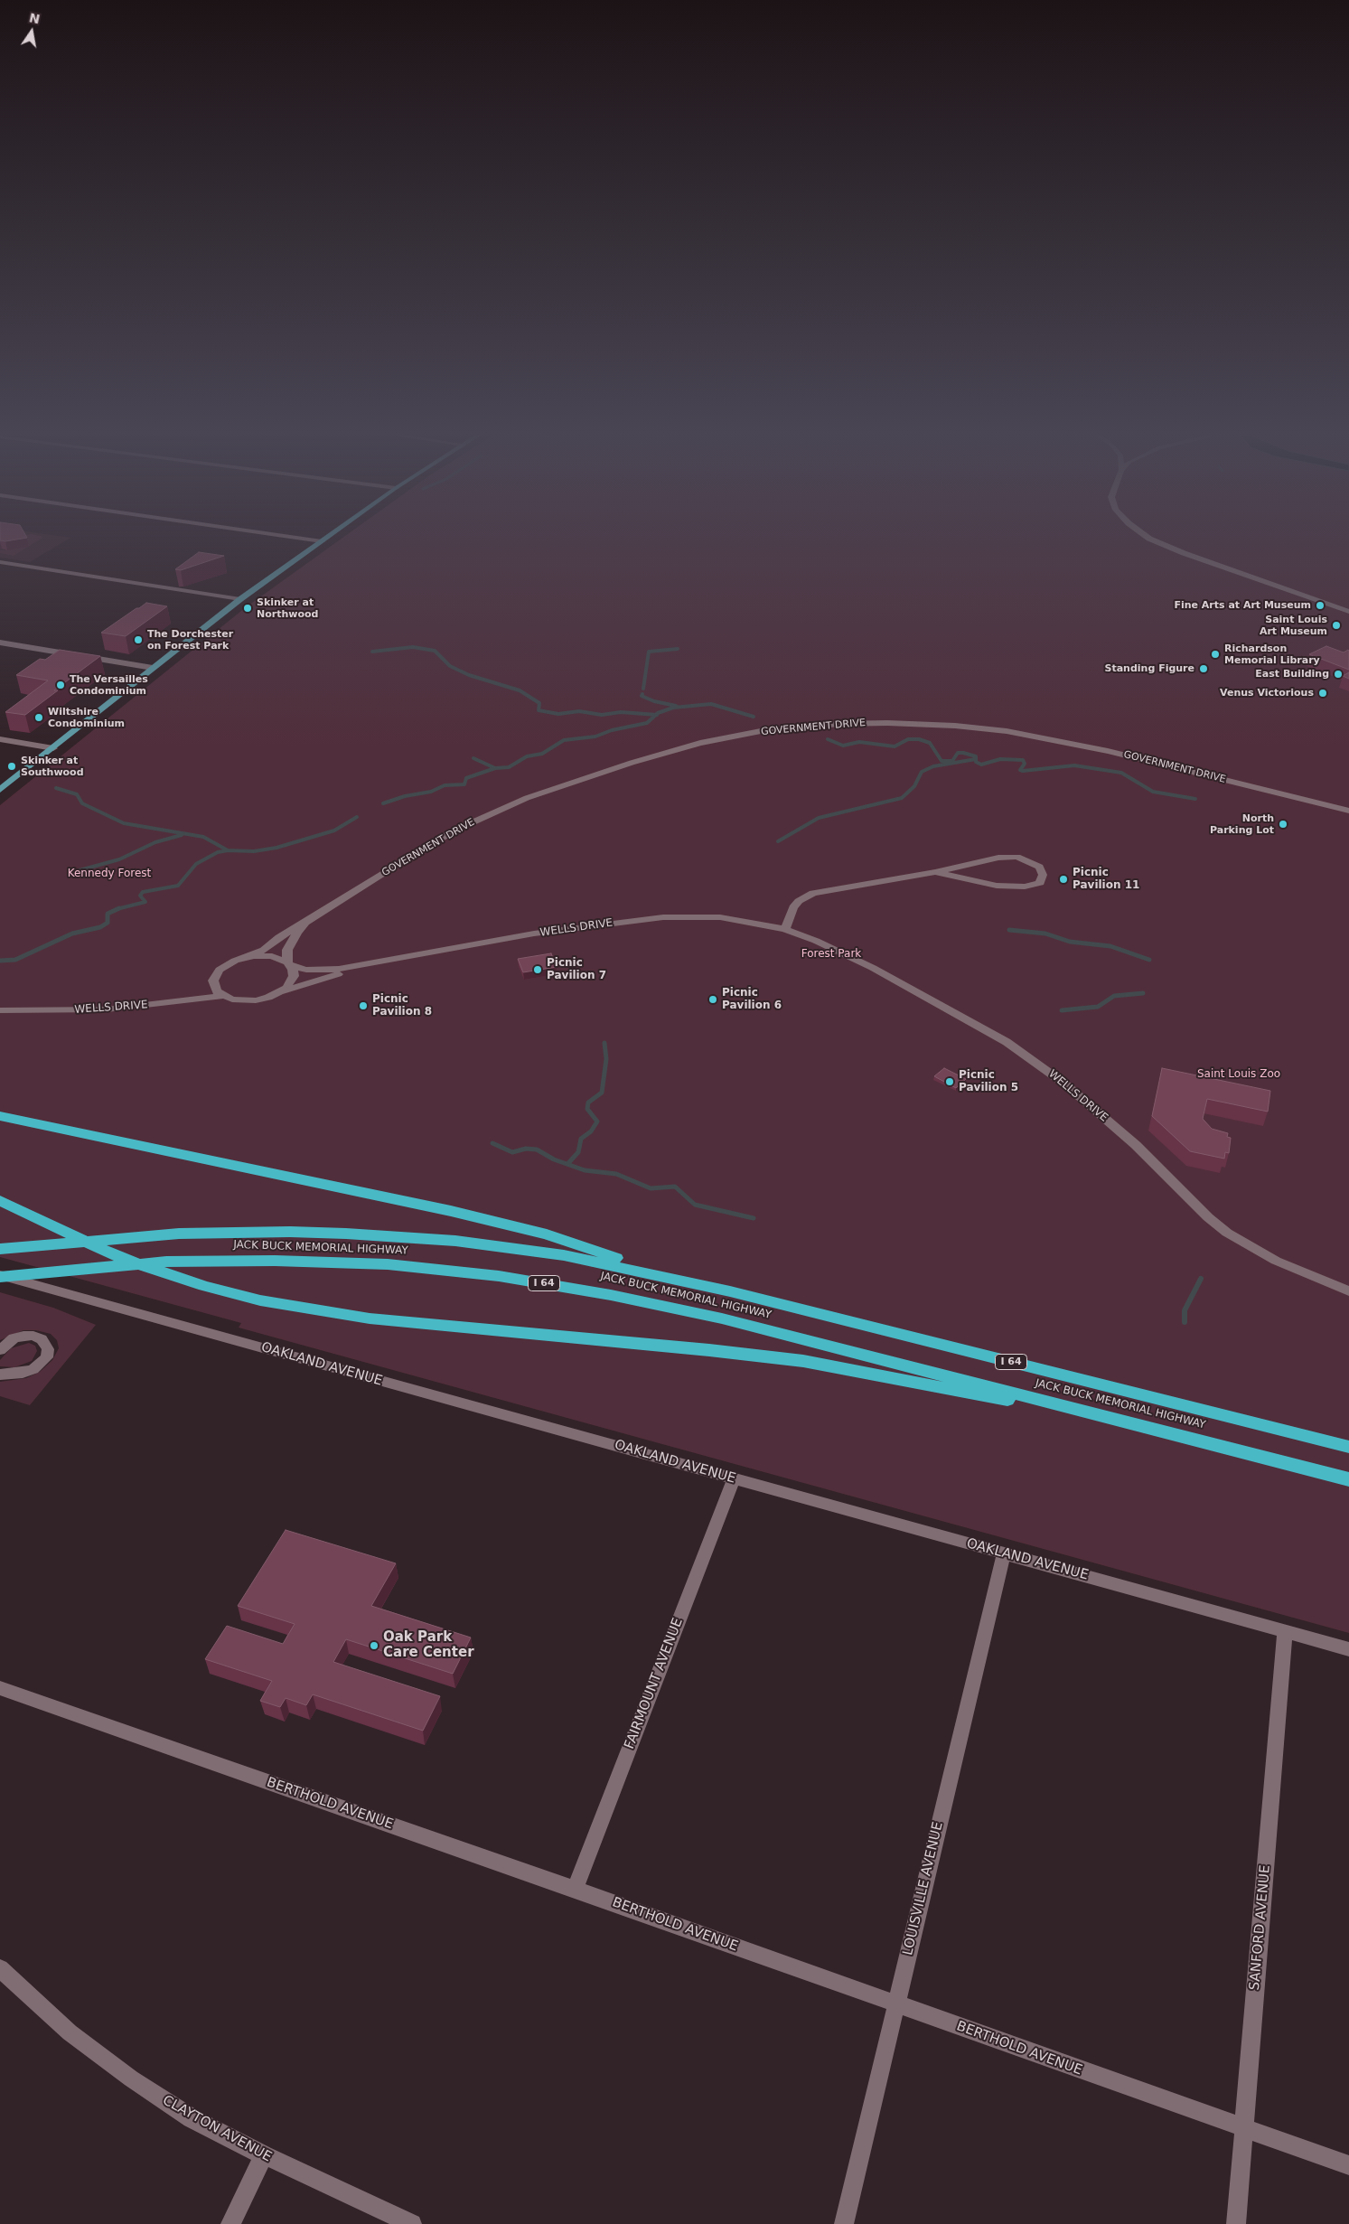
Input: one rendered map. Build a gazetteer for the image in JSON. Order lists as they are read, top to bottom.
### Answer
{
  "streets": {
    "highway": ["JACK BUCK MEMORIAL HIGHWAY", "I 64"],
    "street": [
      "GOVERNMENT DRIVE",
      "WELLS DRIVE",
      "OAKLAND AVENUE",
      "FAIRMOUNT AVENUE",
      "BERTHOLD AVENUE",
      "LOUISVILLE AVENUE",
      "SANFORD AVENUE",
      "CLAYTON AVENUE"
    ]
  },
  "crossings": [
    ["GOVERNMENT DRIVE", "WELLS DRIVE"],
    ["JACK BUCK MEMORIAL HIGHWAY", "OAKLAND AVENUE"],
    ["OAKLAND AVENUE", "FAIRMOUNT AVENUE"],
    ["OAKLAND AVENUE", "LOUISVILLE AVENUE"],
    ["OAKLAND AVENUE", "SANFORD AVENUE"],
    ["FAIRMOUNT AVENUE", "BERTHOLD AVENUE"],
    ["BERTHOLD AVENUE", "LOUISVILLE AVENUE"],
    ["BERTHOLD AVENUE", "SANFORD AVENUE"]
  ],
  "parks": ["Kennedy Forest", "Forest Park", "Saint Louis Zoo"],
  "places": [
    "Fine Arts at Art Museum",
    "Skinker at Northwood",
    "Saint Louis Art Museum",
    "The Dorchester on Forest Park",
    "Richardson Memorial Library",
    "Standing Figure",
    "East Building",
    "The Versailles Condominium",
    "Venus Victorious",
    "Wiltshire Condominium",
    "Skinker at Southwood",
    "North Parking Lot",
    "Picnic Pavilion 11",
    "Picnic Pavilion 7",
    "Picnic Pavilion 6",
    "Picnic Pavilion 8",
    "Picnic Pavilion 5",
    "Oak Park Care Center"
  ],
  "north": "top"
}
